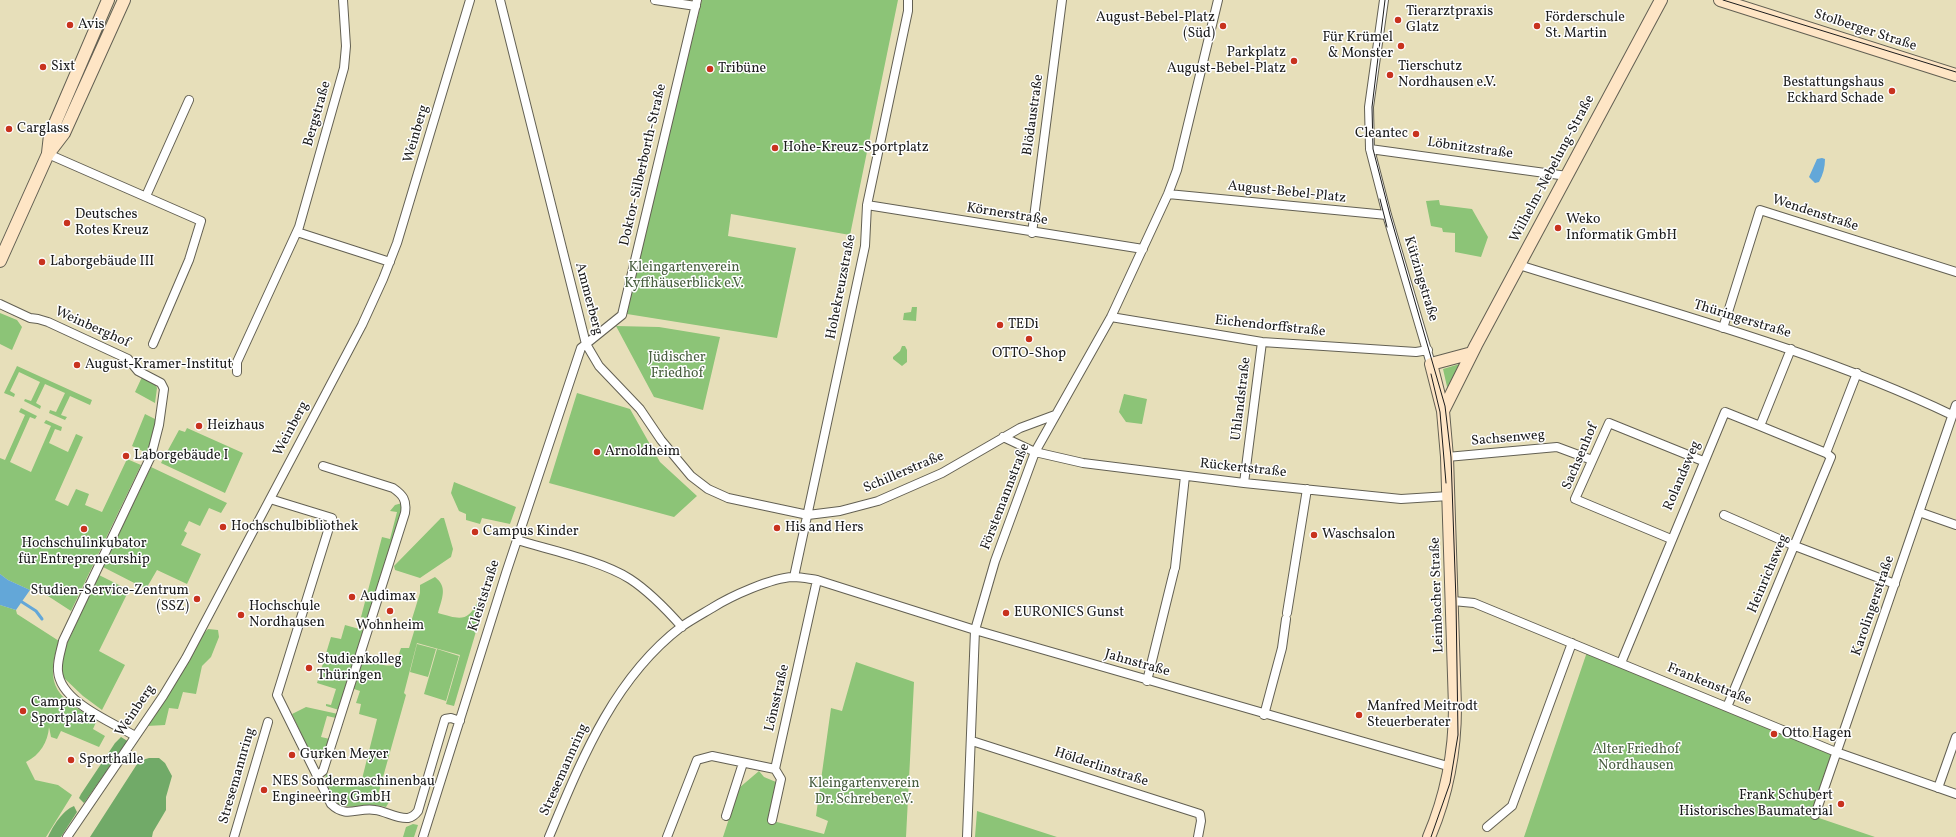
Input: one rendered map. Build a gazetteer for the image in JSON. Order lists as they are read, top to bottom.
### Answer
{
  "streets": {
    "street": [
      "Stolberger Straße",
      "Bergstraße",
      "Blödaustraße",
      "Weinberg",
      "Löbnitzstraße",
      "Doktor-Silberborth-Straße",
      "Wilhelm-Nebelung-Straße",
      "August-Bebel-Platz",
      "Wendenstraße",
      "Körnerstraße",
      "Kützingstraße",
      "Hohekreuzstraße",
      "Ammerberg",
      "Thüringerstraße",
      "Eichendorffstraße",
      "Weinberghof",
      "Uhlandstraße",
      "Sachsenweg",
      "Sachsenhof",
      "Rückertstraße",
      "Schillerstraße",
      "Rolandsweg",
      "Förstemannstraße",
      "Heinrichsweg",
      "Leimbacher Straße",
      "Kleiststraße",
      "Karolingerstraße",
      "Jahnstraße",
      "Frankenstraße",
      "Lönsstraße",
      "Hölderlinstraße",
      "Stresemannring"
    ]
  },
  "crossings": [
    ["Blödaustraße", "Körnerstraße"],
    ["Weinberg", "Weinberghof"],
    ["Löbnitzstraße", "Wilhelm-Nebelung-Straße"],
    ["Doktor-Silberborth-Straße", "Ammerberg"],
    ["Doktor-Silberborth-Straße", "Kleiststraße"],
    ["Wilhelm-Nebelung-Straße", "Thüringerstraße"],
    ["Wilhelm-Nebelung-Straße", "Leimbacher Straße"],
    ["August-Bebel-Platz", "Kützingstraße"],
    ["August-Bebel-Platz", "Förstemannstraße"],
    ["Wendenstraße", "Thüringerstraße"],
    ["Körnerstraße", "Hohekreuzstraße"],
    ["Körnerstraße", "Förstemannstraße"],
    ["Kützingstraße", "Eichendorffstraße"],
    ["Kützingstraße", "Leimbacher Straße"],
    ["Hohekreuzstraße", "Ammerberg"],
    ["Hohekreuzstraße", "Schillerstraße"],
    ["Hohekreuzstraße", "Stresemannring"],
    ["Ammerberg", "Schillerstraße"],
    ["Ammerberg", "Kleiststraße"],
    ["Thüringerstraße", "Heinrichsweg"],
    ["Thüringerstraße", "Karolingerstraße"],
    ["Eichendorffstraße", "Uhlandstraße"],
    ["Eichendorffstraße", "Förstemannstraße"],
    ["Eichendorffstraße", "Leimbacher Straße"],
    ["Uhlandstraße", "Rückertstraße"],
    ["Sachsenweg", "Sachsenhof"],
    ["Sachsenweg", "Leimbacher Straße"],
    ["Sachsenhof", "Rolandsweg"],
    ["Rückertstraße", "Förstemannstraße"],
    ["Rückertstraße", "Leimbacher Straße"],
    ["Schillerstraße", "Förstemannstraße"],
    ["Rolandsweg", "Frankenstraße"],
    ["Förstemannstraße", "Jahnstraße"],
    ["Förstemannstraße", "Hölderlinstraße"],
    ["Heinrichsweg", "Frankenstraße"],
    ["Leimbacher Straße", "Jahnstraße"],
    ["Leimbacher Straße", "Frankenstraße"],
    ["Karolingerstraße", "Frankenstraße"],
    ["Jahnstraße", "Lönsstraße"],
    ["Jahnstraße", "Stresemannring"],
    ["Lönsstraße", "Stresemannring"]
  ],
  "parks": [
    "Kleingartenverein Kyffhäuserblick e.V.",
    "Jüdischer Friedhof",
    "Alter Friedhof Nordhausen",
    "Kleingartenverein Dr. Schreber e.V."
  ],
  "places": [
    "Tierarztpraxis Glatz",
    "Avis",
    "August-Bebel-Platz (Süd)",
    "Förderschule St. Martin",
    "Für Krümel & Monster",
    "Parkplatz August-Bebel-Platz",
    "Sixt",
    "Tribüne",
    "Tierschutz Nordhausen e.V.",
    "Bestattungshaus Eckhard Schade",
    "Carglass",
    "Cleantec",
    "Hohe-Kreuz-Sportplatz",
    "Deutsches Rotes Kreuz",
    "Weko Informatik GmbH",
    "Laborgebäude III",
    "TEDi",
    "OTTO-Shop",
    "August-Kramer-Institut",
    "Heizhaus",
    "Arnoldheim",
    "Laborgebäude I",
    "Hochschulbibliothek",
    "His and Hers",
    "Hochschulinkubator für Entrepreneurship",
    "Campus Kinder",
    "Waschsalon",
    "Audimax",
    "Studien-Service-Zentrum (SSZ)",
    "Wohnheim",
    "EURONICS Gunst",
    "Hochschule Nordhausen",
    "Studienkolleg Thüringen",
    "Campus Sportplatz",
    "Manfred Meitrodt Steuerberater",
    "Otto Hagen",
    "Gurken Meyer",
    "Sporthalle",
    "NES Sondermaschinenbau Engineering GmbH",
    "Frank Schubert Historisches Baumaterial"
  ]
}
